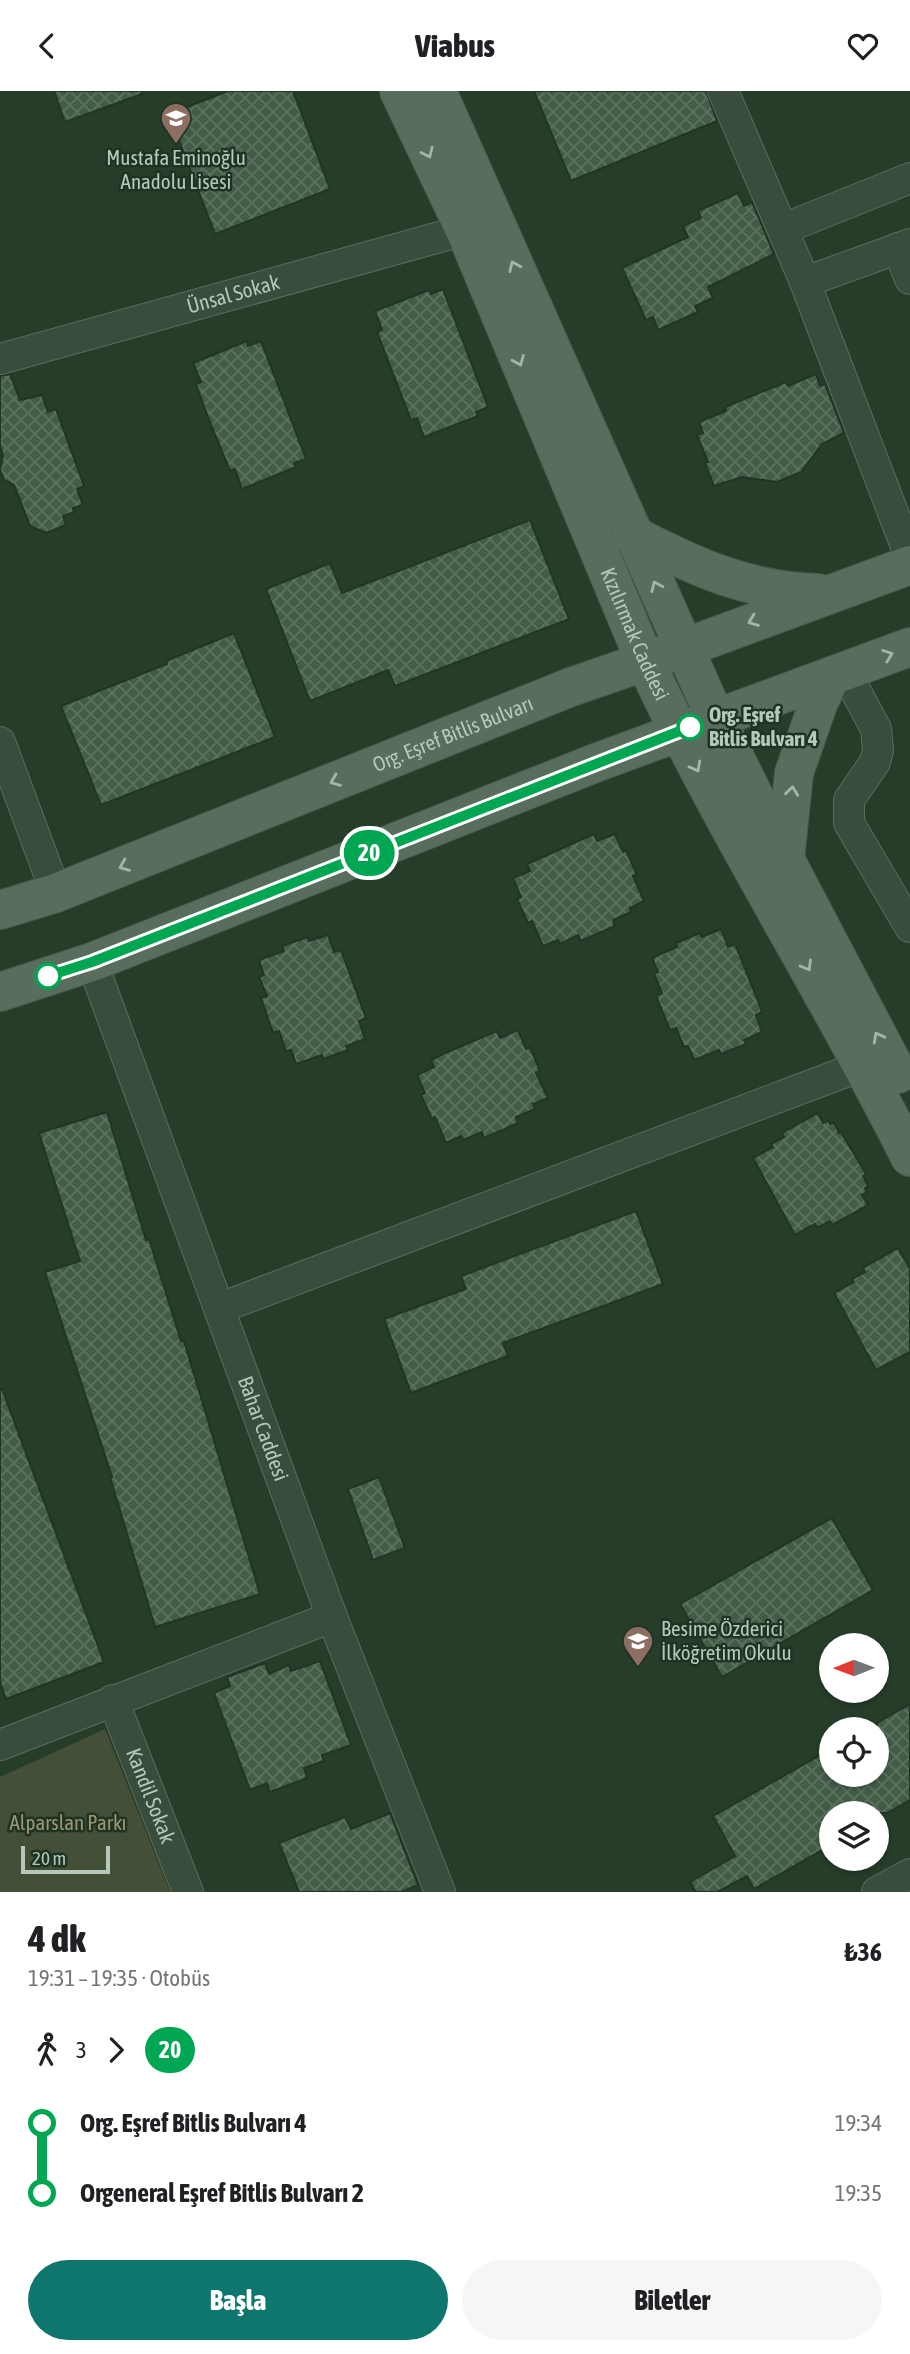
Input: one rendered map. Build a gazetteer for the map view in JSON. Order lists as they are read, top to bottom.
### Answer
{
  "streets": {
    "main road": ["Kızılırmak Caddesi", "Org. Eşref Bitlis Bulvarı"],
    "street": ["Ünsal Sokak", "Bahar Caddesi", "Kandil Sokak"]
  },
  "crossings": [
    ["Ünsal Sokak", "Kızılırmak Caddesi"],
    ["Kızılırmak Caddesi", "Org. Eşref Bitlis Bulvarı"]
  ],
  "parks": ["Alparslan Parkı"],
  "places": {
    "school or university": ["Mustafa Eminoğlu Anadolu Lisesi", "Besime Özderici İlköğretim Okulu"],
    "other": ["Org. Eşref Bitlis Bulvarı 4"]
  },
  "lines": ["bus line 20"],
  "scale_bar": "20 m",
  "north": "left",
  "page": {
    "header": "Viabus",
    "on_map": "20",
    "scale": "20 m",
    "heading": ["4 dk", "19:31 – 19:35 · Otobüs", "₺36"],
    "legs": ["3", "20"],
    "list": [
      {
        "name": "Org. Eşref Bitlis Bulvarı 4",
        "value": "19:34"
      },
      {
        "name": "Orgeneral Eşref Bitlis Bulvarı 2",
        "value": "19:35"
      }
    ],
    "buttons": ["Başla", "Biletler"]
  }
}
